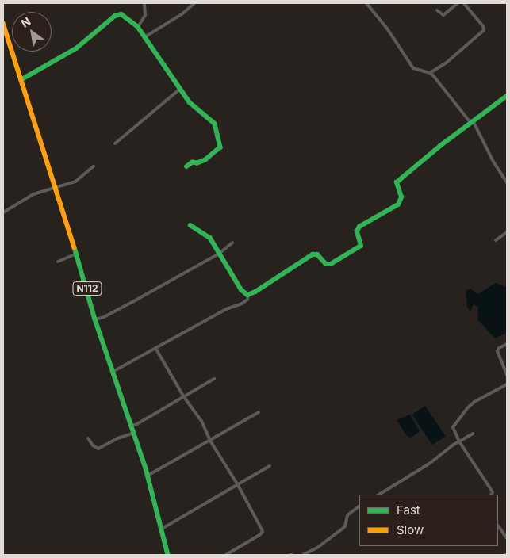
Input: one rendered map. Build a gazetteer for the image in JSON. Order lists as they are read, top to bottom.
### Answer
{
  "streets": {
    "main road": ["N112"]
  },
  "legend": ["Fast", "Slow"],
  "north": "top left"
}
